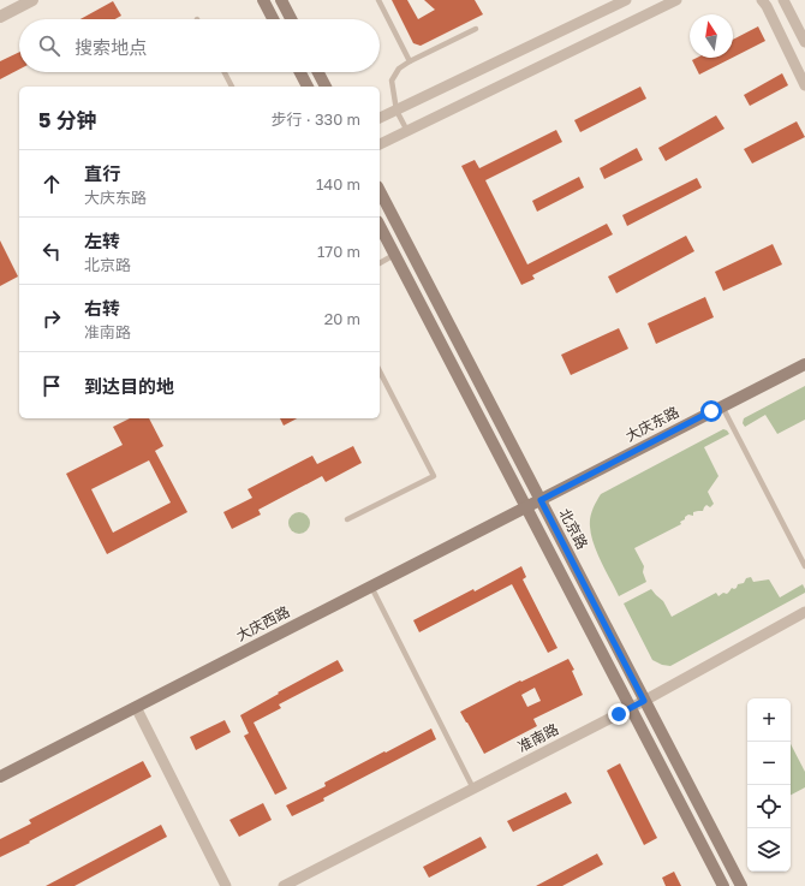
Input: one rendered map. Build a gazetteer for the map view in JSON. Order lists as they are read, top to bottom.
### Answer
{
  "streets": {
    "main road": ["大庆东路", "北京路", "大庆西路"],
    "street": ["准南路"]
  },
  "crossings": [
    ["大庆东路", "北京路"],
    ["大庆东路", "大庆西路"],
    ["北京路", "大庆西路"],
    ["北京路", "准南路"]
  ],
  "north": "top",
  "page": {
    "search": "搜索地点",
    "heading": ["5 分钟", "步行 · 330 m"],
    "list": [
      ["直行", "大庆东路", "140 m"],
      ["左转", "北京路", "170 m"],
      ["右转", "准南路", "20 m"],
      "到达目的地"
    ],
    "map_buttons": ["+", "−"]
  }
}
